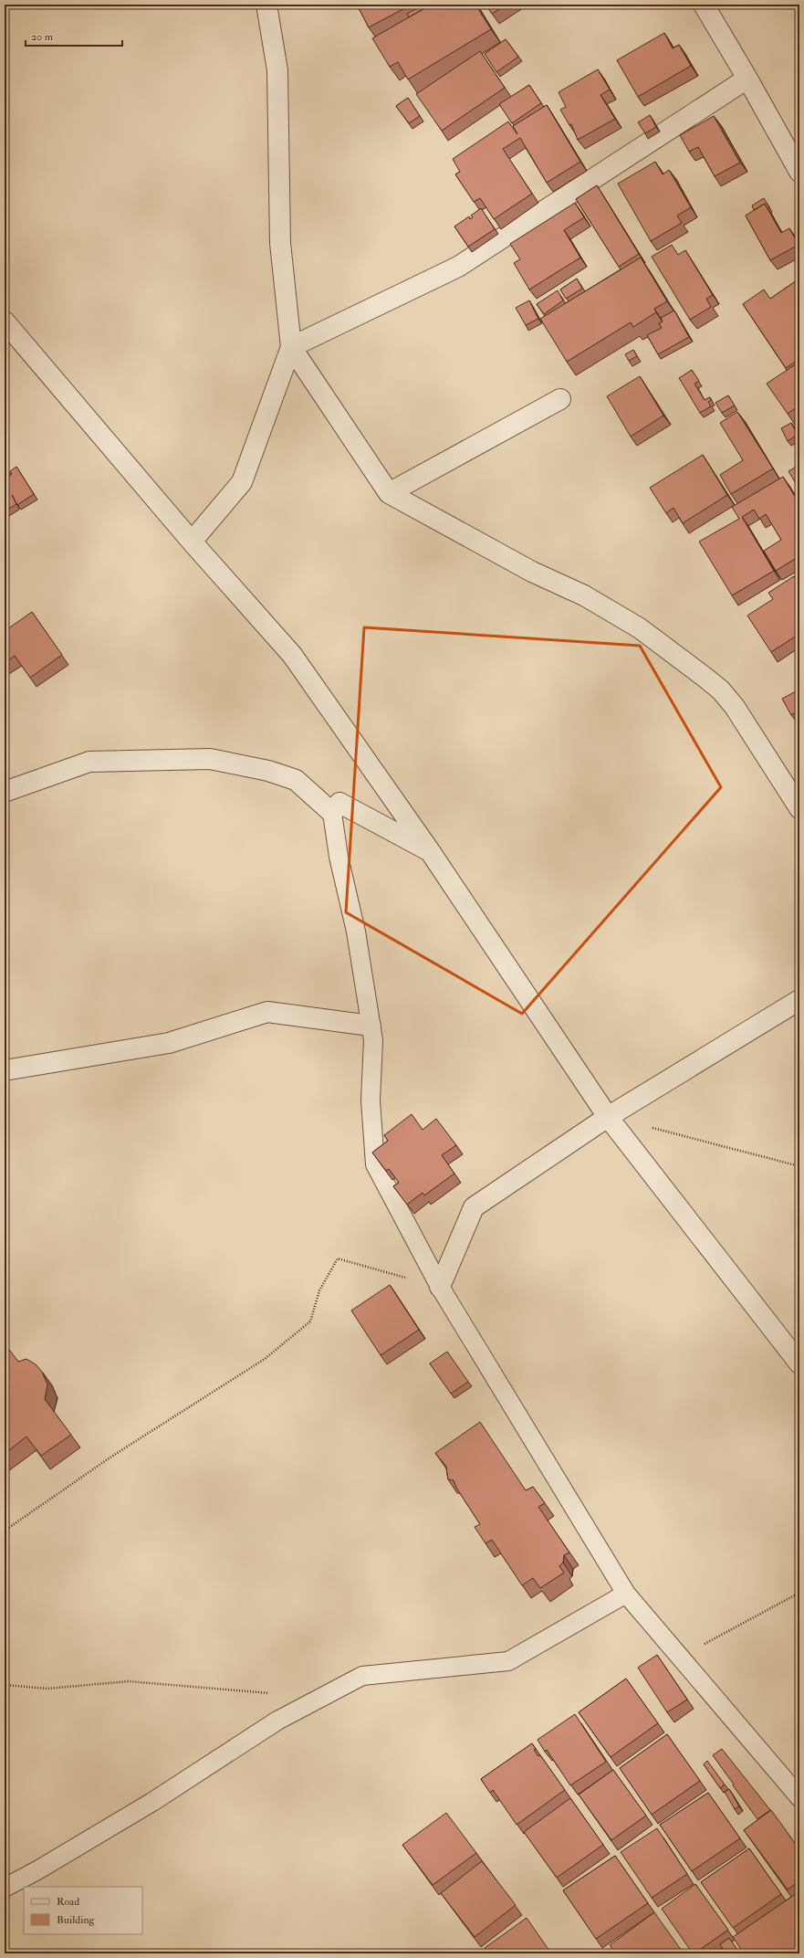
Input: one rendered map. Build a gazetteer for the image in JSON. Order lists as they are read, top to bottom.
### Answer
{
  "legend": ["Road", "Building"],
  "scale_bar": "20 m"
}
